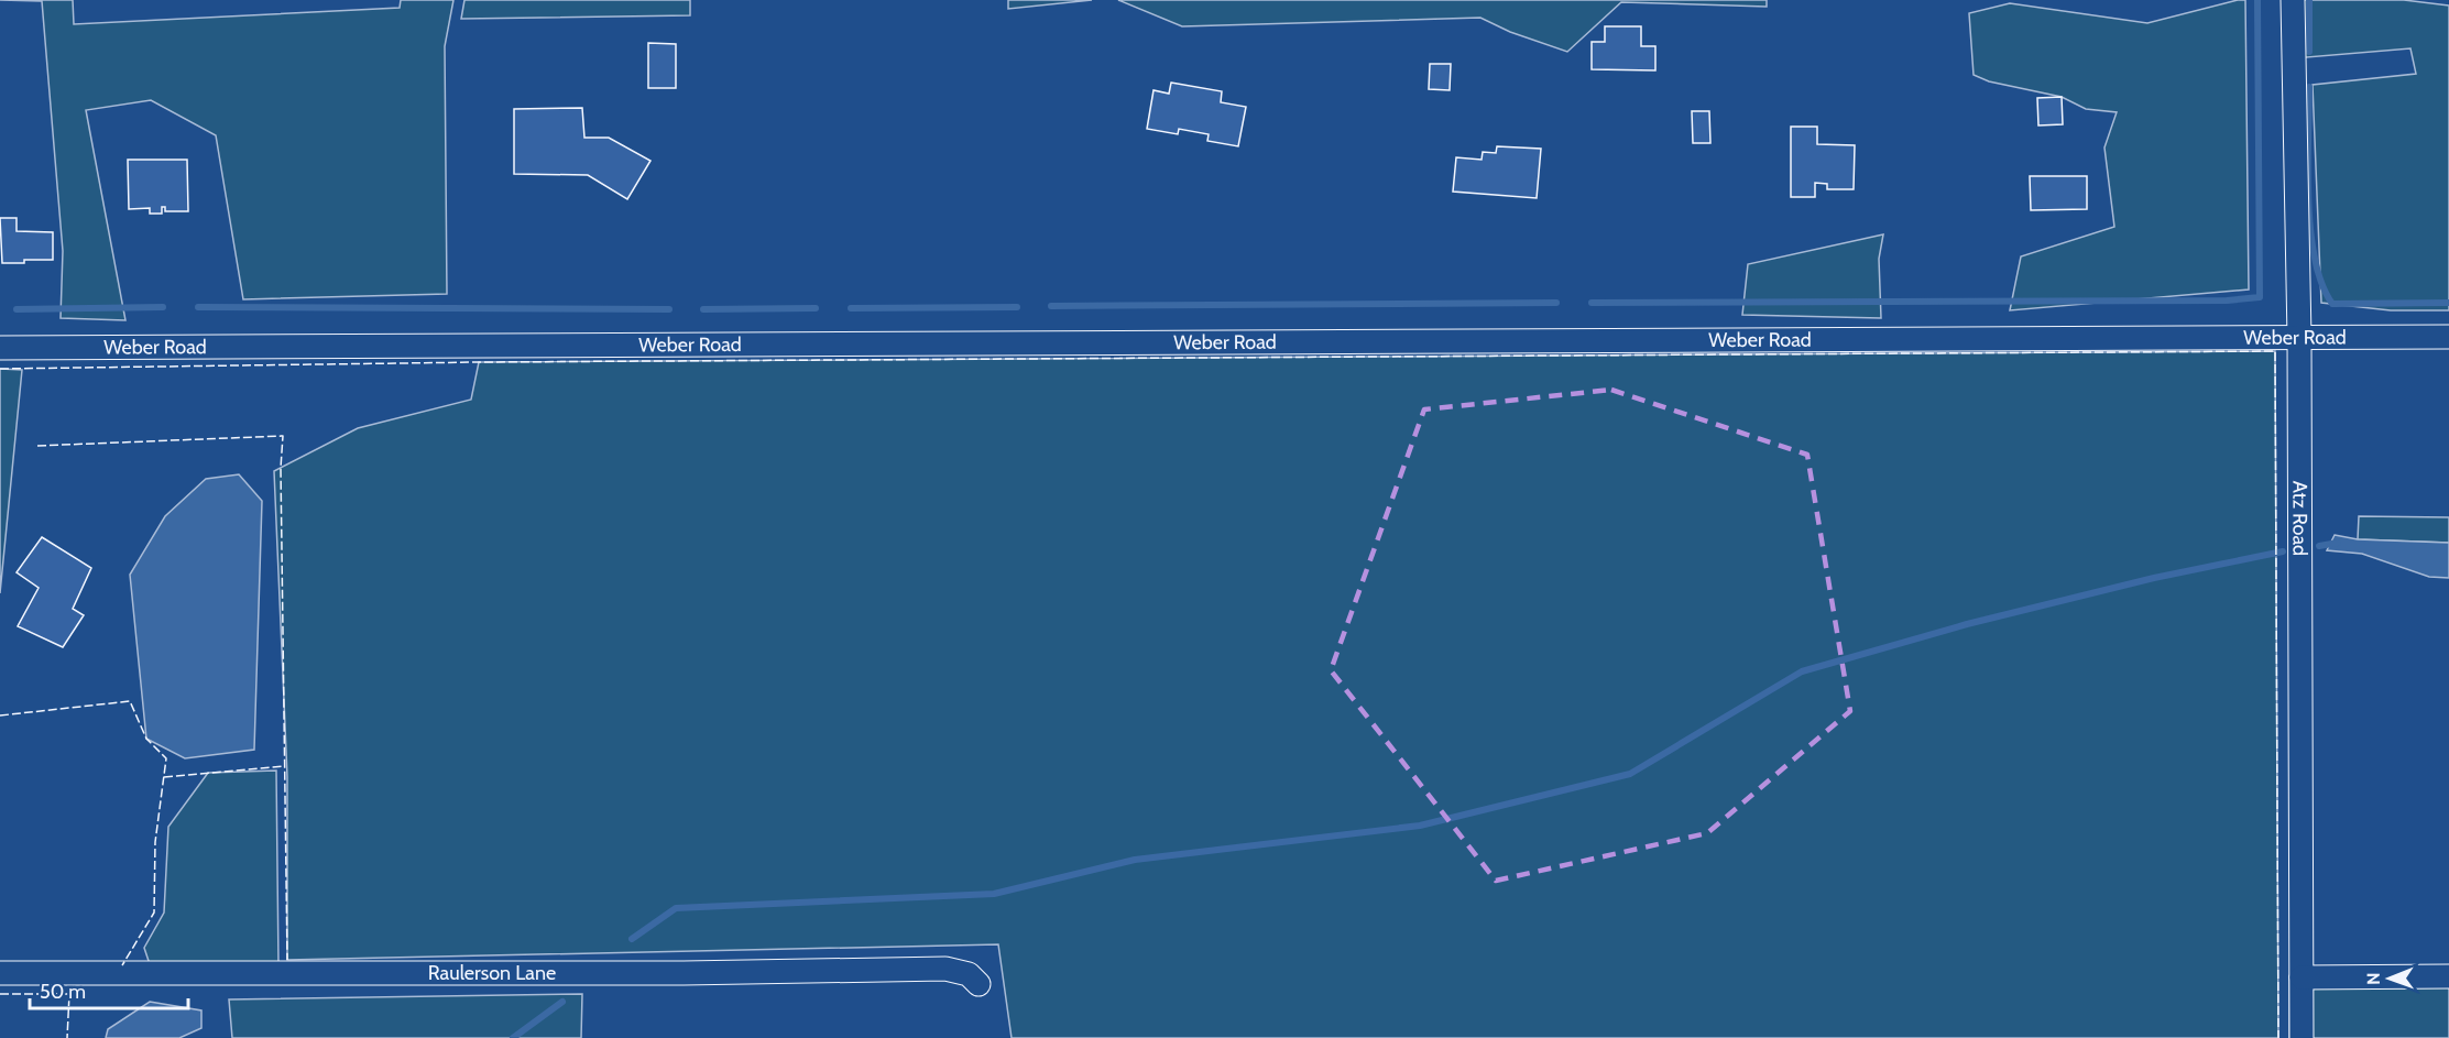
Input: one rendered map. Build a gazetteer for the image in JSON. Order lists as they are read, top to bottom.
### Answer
{
  "streets": {
    "street": ["Weber Road", "Atz Road", "Raulerson Lane"]
  },
  "crossings": [
    ["Weber Road", "Atz Road"]
  ],
  "scale_bar": "50 m",
  "north": "left"
}
